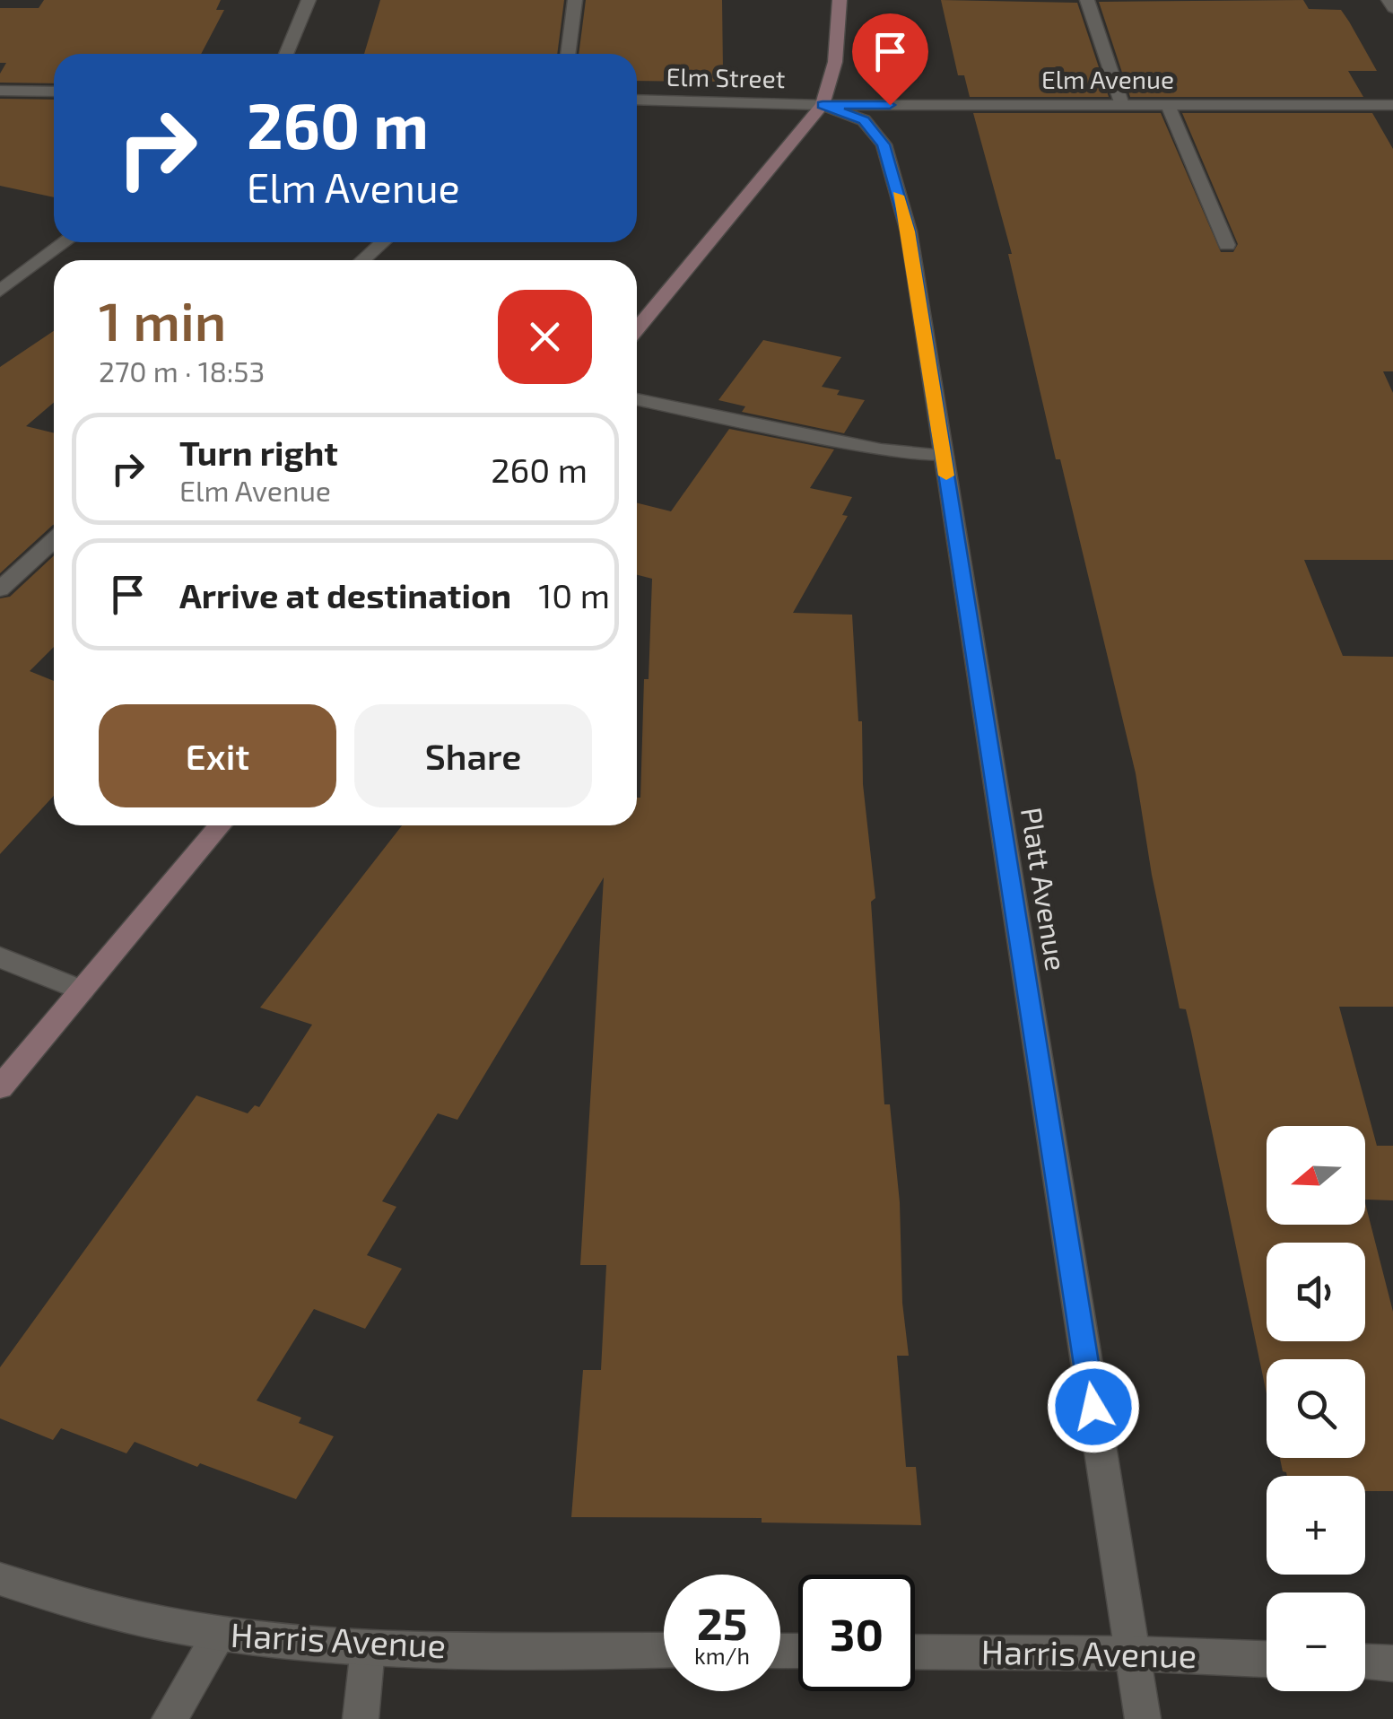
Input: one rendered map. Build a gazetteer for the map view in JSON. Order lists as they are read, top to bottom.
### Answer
{
  "streets": {
    "street": [
      "Elm Street",
      "Elm Avenue",
      "Platt Avenue",
      "Harris Avenue"
    ]
  },
  "crossings": [
    ["Elm Street", "Elm Avenue"],
    ["Elm Street", "Platt Avenue"],
    ["Elm Avenue", "Platt Avenue"],
    ["Platt Avenue", "Harris Avenue"]
  ],
  "north": "left",
  "page": {
    "turn": ["260 m", "Elm Avenue"],
    "heading": ["1 min", "270 m · 18:53"],
    "list": [
      {
        "name": "Turn right",
        "note": "Elm Avenue",
        "value": "260 m"
      },
      {
        "name": "Arrive at destination",
        "value": "10 m"
      }
    ],
    "buttons": ["Exit", "Share"],
    "map_buttons": ["+", "−"],
    "speed": "25 km/h",
    "limit": "30"
  }
}
